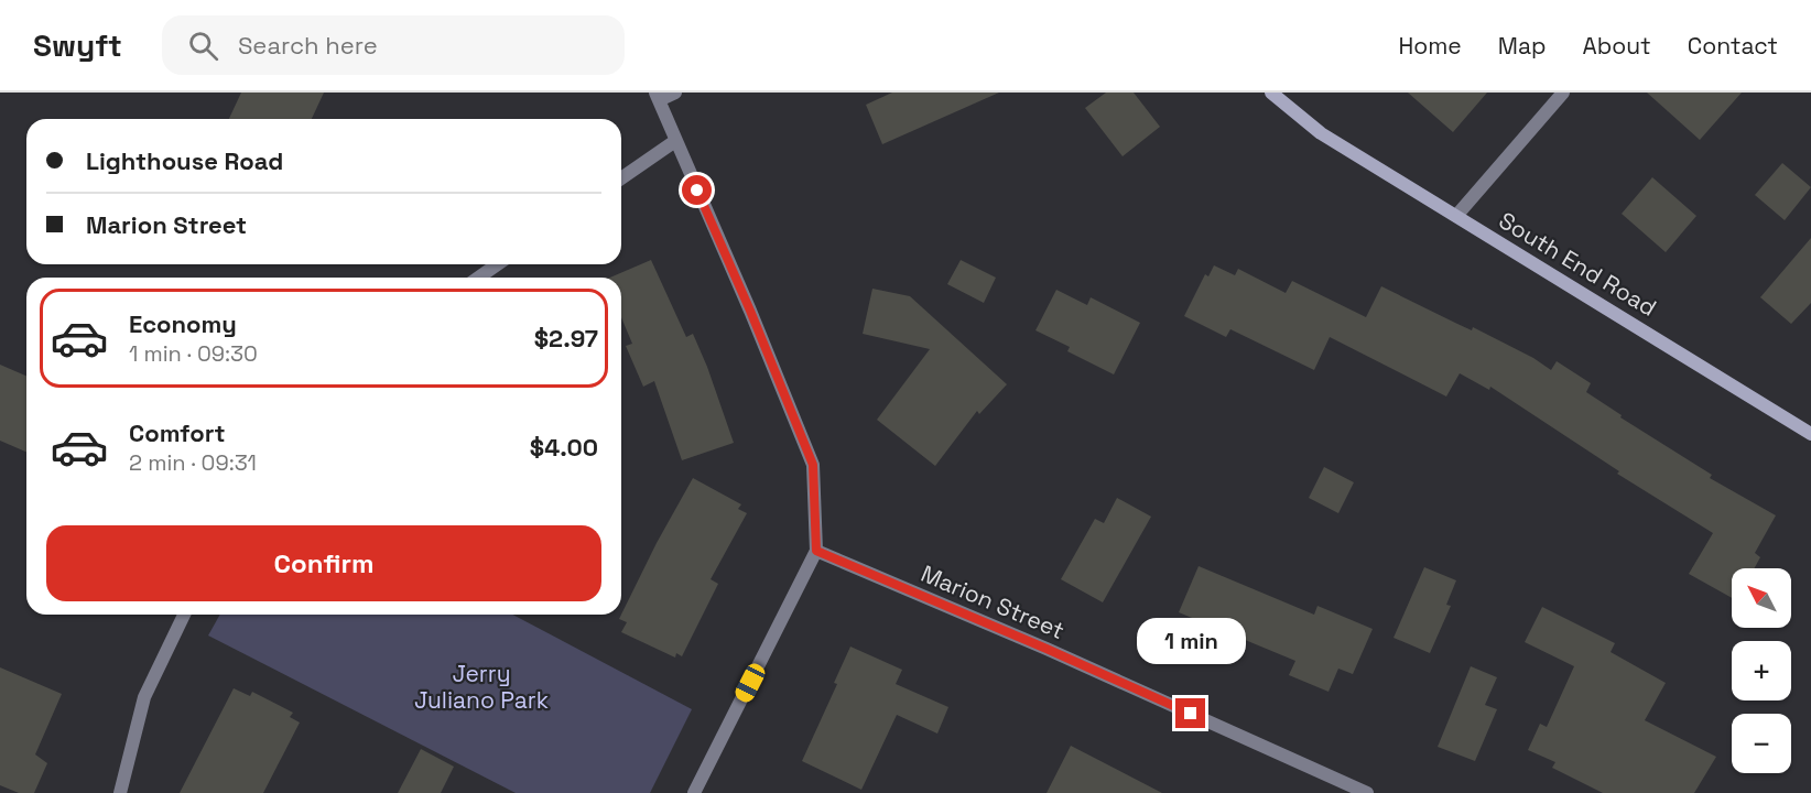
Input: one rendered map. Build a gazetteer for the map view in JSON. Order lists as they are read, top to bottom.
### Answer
{
  "streets": {
    "main road": ["South End Road"],
    "street": ["Marion Street"]
  },
  "parks": ["Jerry Juliano Park"],
  "north": "top left",
  "page": {
    "header": "Swyft",
    "search": "Search here",
    "nav": [
      "Home",
      "Map",
      "About",
      "Contact"
    ],
    "banner": ["Lighthouse Road", "Marion Street"],
    "list": [
      {
        "name": "Economy",
        "note": "1 min · 09:30",
        "value": "$2.97"
      },
      {
        "name": "Comfort",
        "note": "2 min · 09:31",
        "value": "$4.00"
      }
    ],
    "buttons": "Confirm",
    "map_buttons": ["+", "−"],
    "bubble": "1 min"
  }
}
